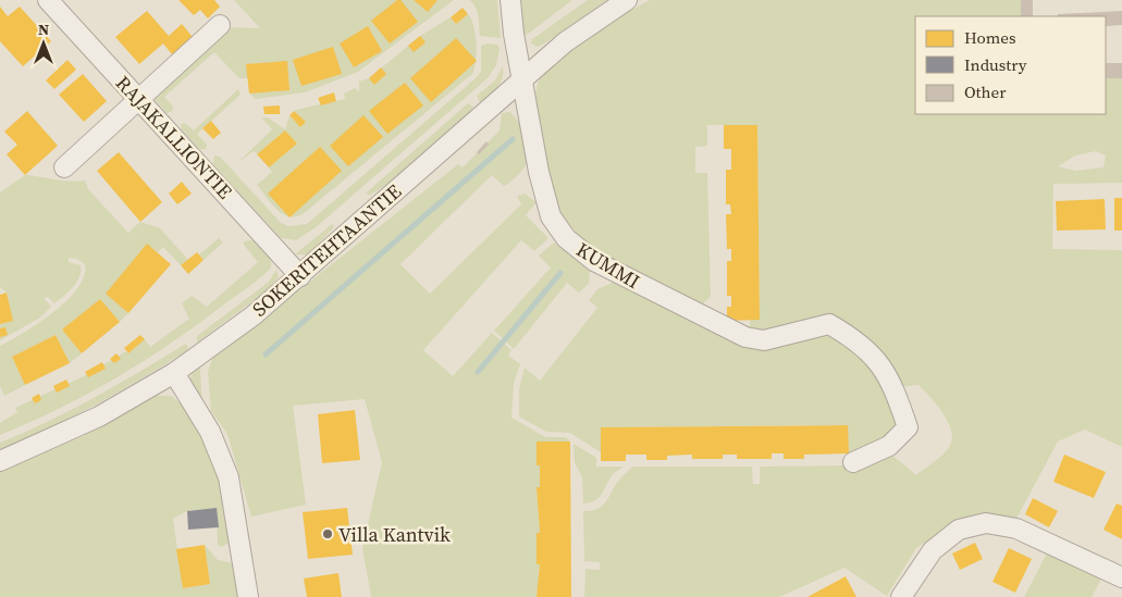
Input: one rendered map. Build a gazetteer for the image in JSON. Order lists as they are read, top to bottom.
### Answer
{
  "streets": {
    "street": ["RAJAKALLIONTIE", "SOKERITEHTAANTIE", "KUMMI"]
  },
  "crossings": [
    ["RAJAKALLIONTIE", "SOKERITEHTAANTIE"],
    ["SOKERITEHTAANTIE", "KUMMI"]
  ],
  "places": ["Villa Kantvik"],
  "legend": ["Homes", "Industry", "Other"],
  "north": "top"
}
